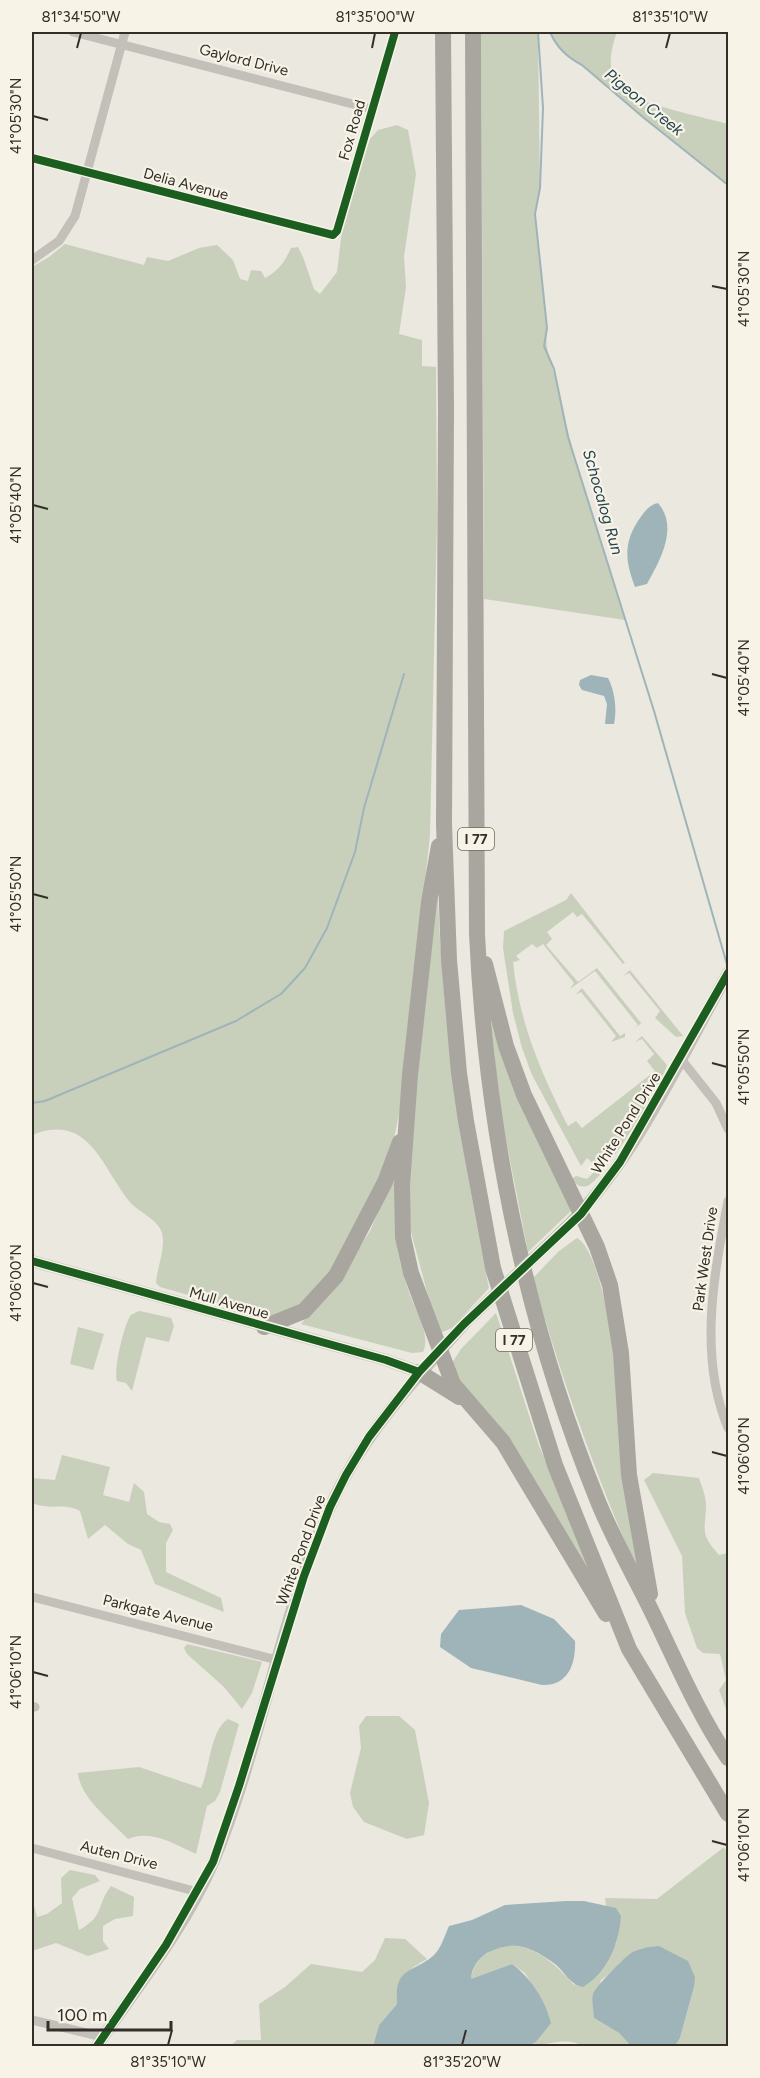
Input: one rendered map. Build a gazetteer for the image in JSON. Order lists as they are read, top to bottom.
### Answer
{
  "streets": {
    "highway": ["I 77"],
    "street": [
      "Gaylord Drive",
      "Fox Road",
      "Delia Avenue",
      "White Pond Drive",
      "Park West Drive",
      "Mull Avenue",
      "Parkgate Avenue",
      "Auten Drive"
    ]
  },
  "crossings": [
    ["Gaylord Drive", "Fox Road"],
    ["Fox Road", "Delia Avenue"],
    ["White Pond Drive", "Mull Avenue"],
    ["White Pond Drive", "Parkgate Avenue"],
    ["White Pond Drive", "Auten Drive"]
  ],
  "water": ["Pigeon Creek", "Schocalog Run"],
  "scale_bar": "100 m",
  "coordinates": [
    "81°34'50\"W",
    "81°35'00\"W",
    "81°35'10\"W",
    "41°05'30\"N",
    "41°05'40\"N",
    "41°05'50\"N",
    "41°06'00\"N",
    "41°06'10\"N",
    "81°35'20\"W"
  ]
}
